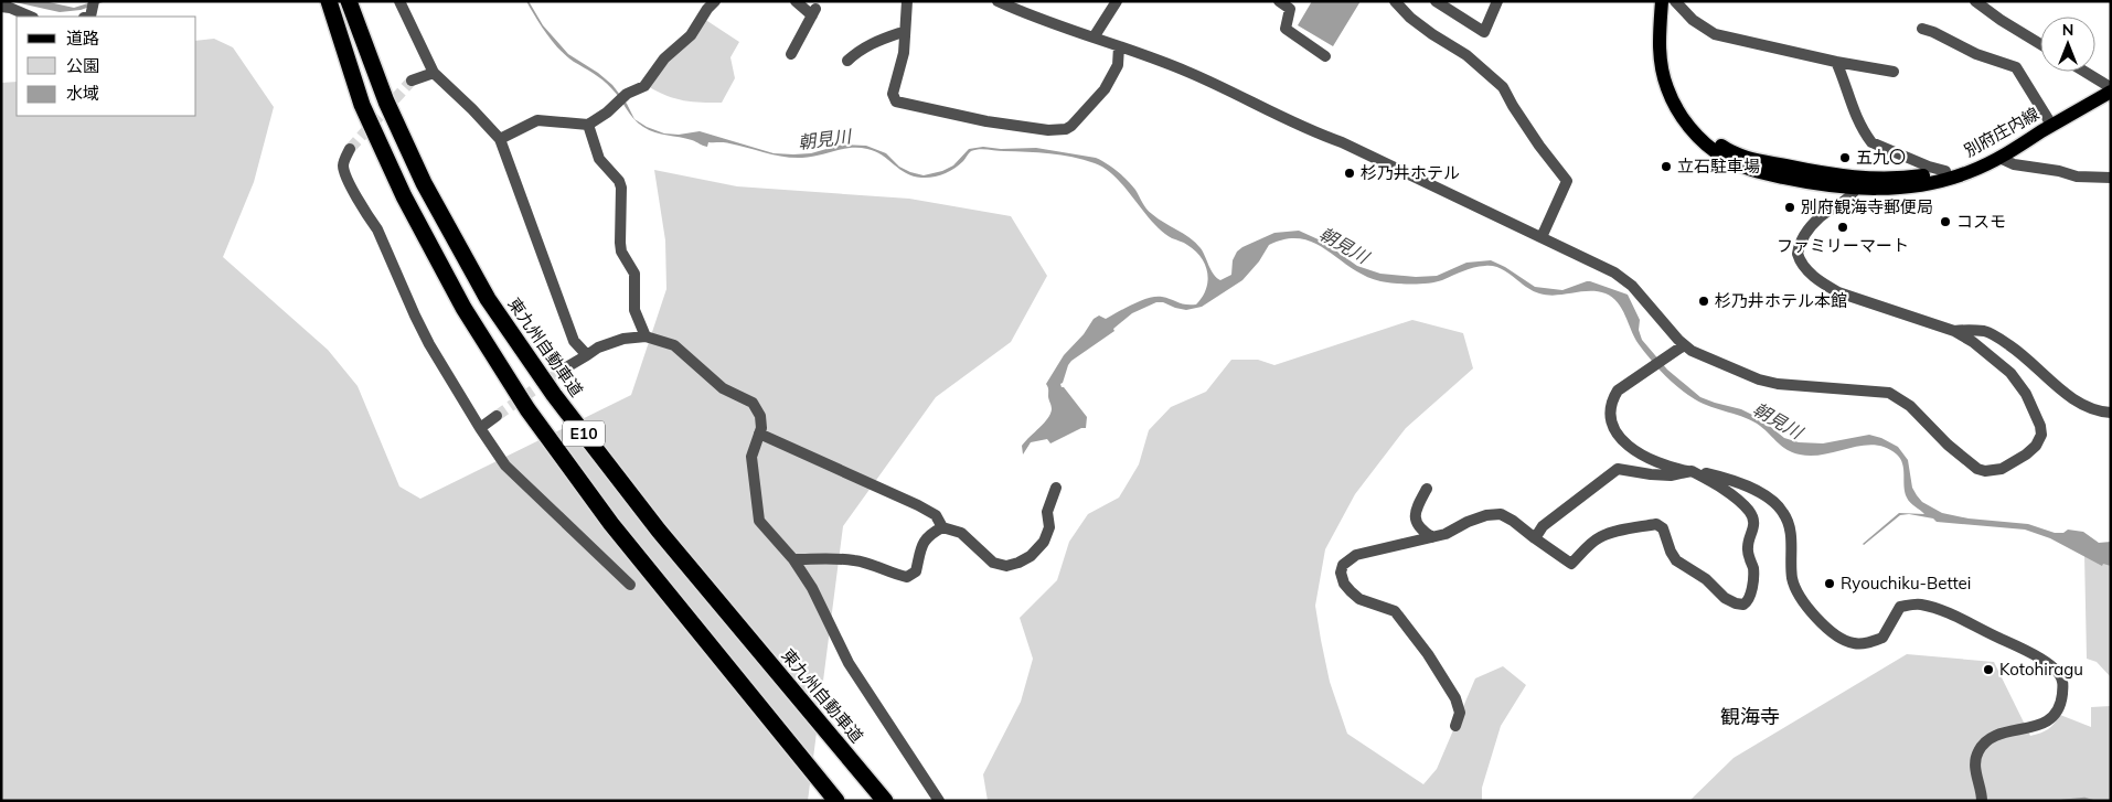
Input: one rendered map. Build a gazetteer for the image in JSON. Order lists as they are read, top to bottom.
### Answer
{
  "streets": {
    "highway": ["東九州自動車道", "E10"],
    "main road": ["別府庄内線"]
  },
  "districts": ["観海寺"],
  "water": ["朝見川"],
  "places": [
    "五九〇",
    "立石駐車場",
    "杉乃井ホテル",
    "別府観海寺郵便局",
    "コスモ",
    "ファミリーマート",
    "杉乃井ホテル本館",
    "Ryouchiku-Bettei",
    "Kotohiragu"
  ],
  "legend": ["道路", "公園", "水域"],
  "north": "top"
}
